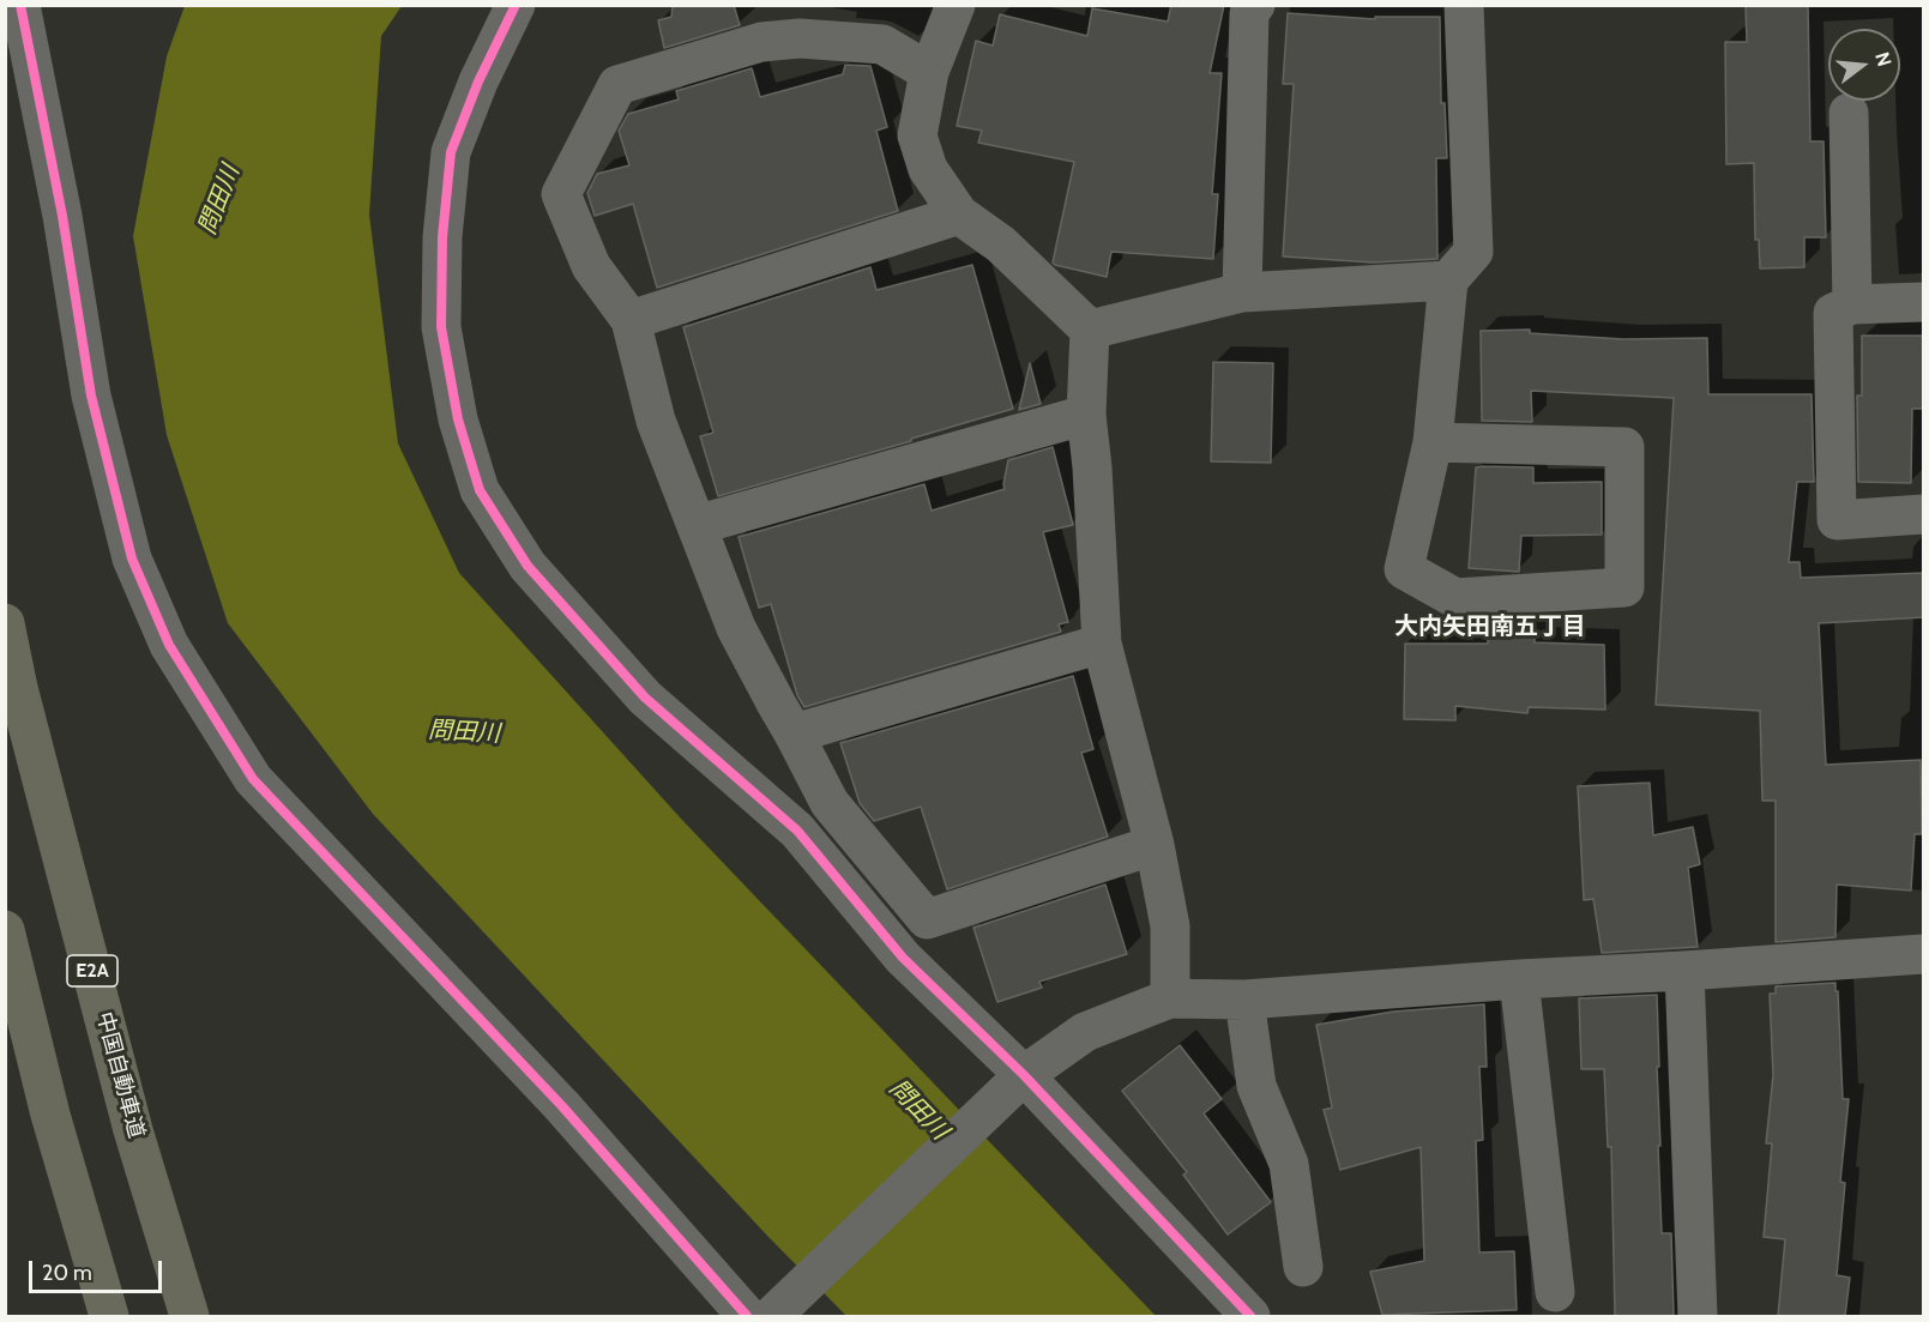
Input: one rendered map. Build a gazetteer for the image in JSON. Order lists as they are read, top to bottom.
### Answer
{
  "streets": {
    "highway": ["E2A", "中国自動車道"]
  },
  "districts": ["大内矢田南五丁目"],
  "water": ["問田川"],
  "scale_bar": "20 m",
  "north": "right"
}
